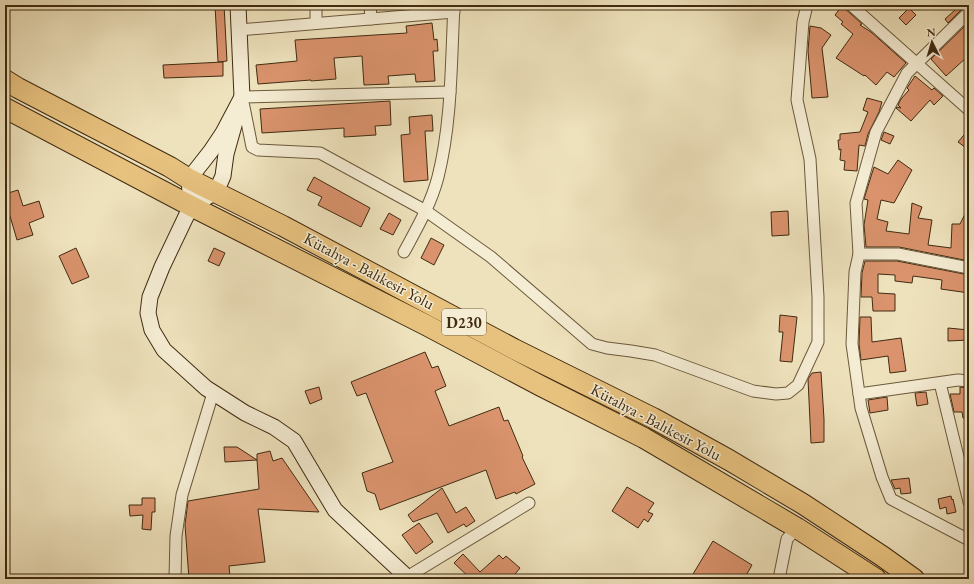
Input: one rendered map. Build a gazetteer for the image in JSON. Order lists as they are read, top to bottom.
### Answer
{
  "streets": {
    "highway": ["Kütahya - Balıkesir Yolu", "D230"]
  },
  "north": "top"
}
